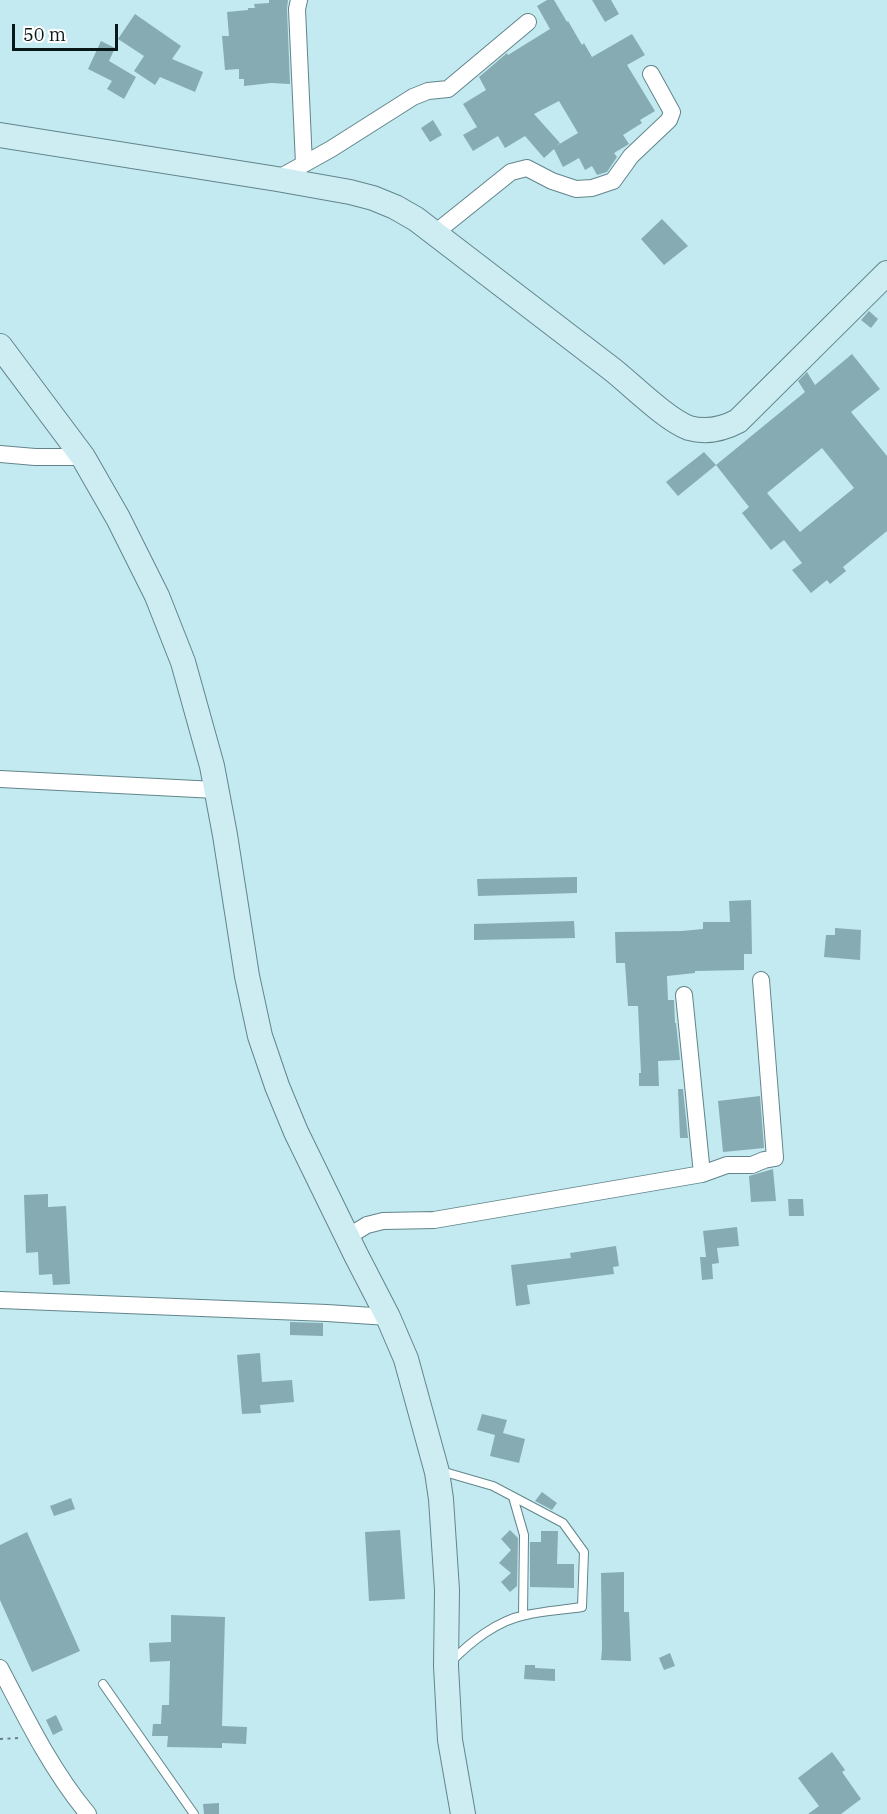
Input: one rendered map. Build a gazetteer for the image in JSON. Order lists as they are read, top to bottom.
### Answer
{
  "scale_bar": "50 m"
}
